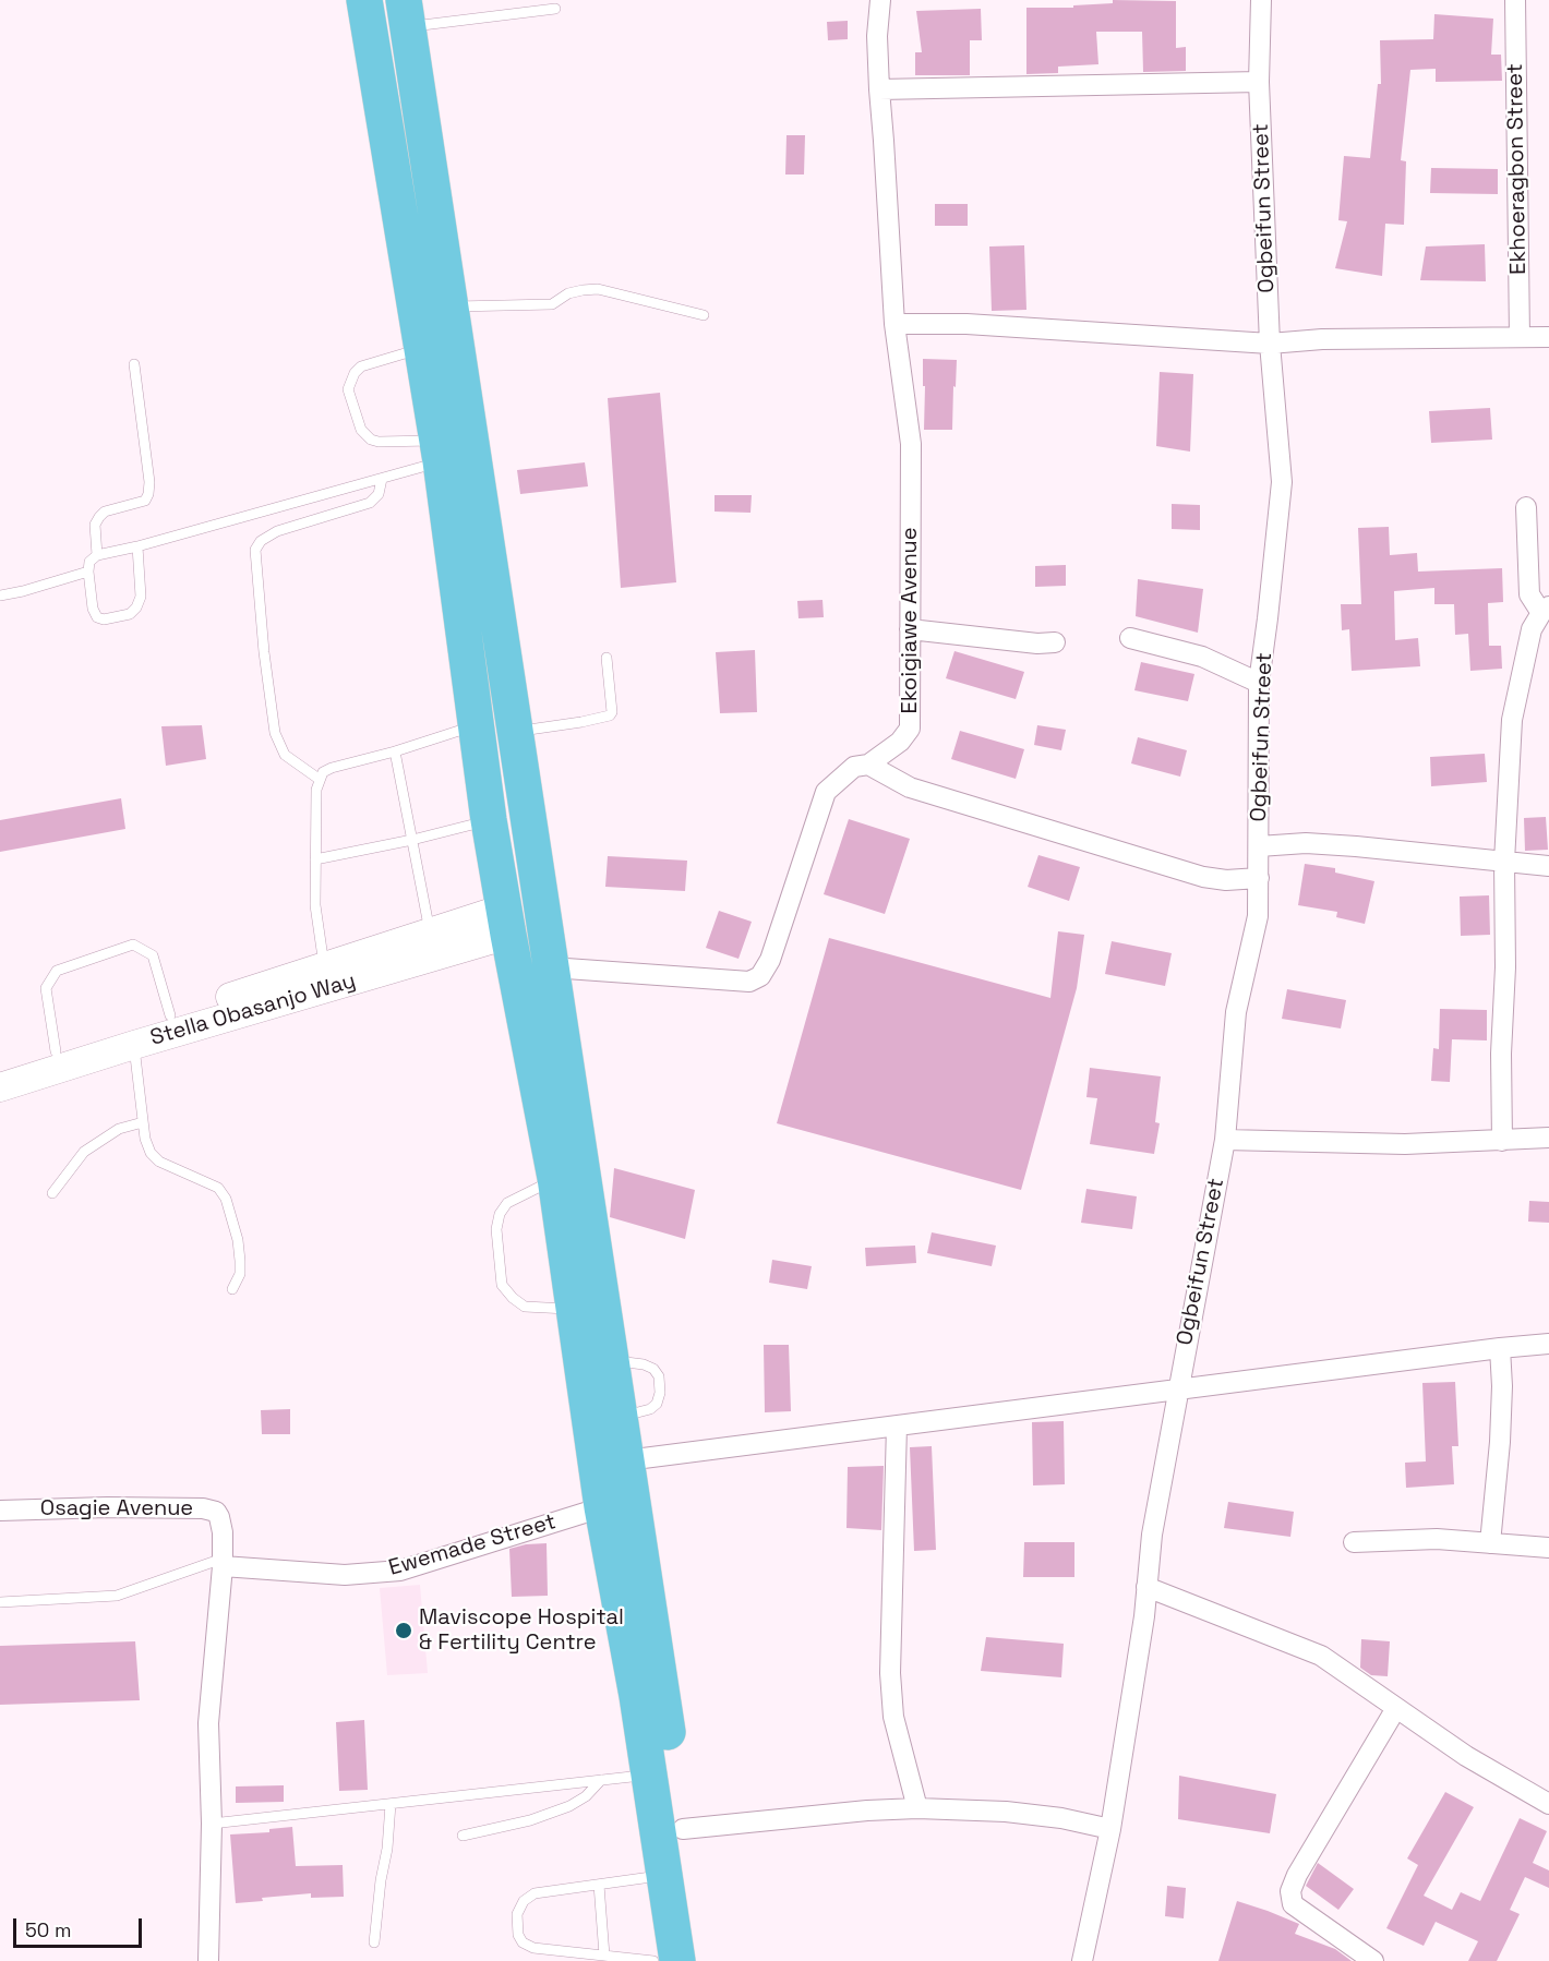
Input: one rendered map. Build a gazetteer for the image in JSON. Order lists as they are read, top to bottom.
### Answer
{
  "streets": {
    "street": [
      "Ekhoeragbon Street",
      "Ogbeifun Street",
      "Ekoigiawe Avenue",
      "Stella Obasanjo Way",
      "Osagie Avenue",
      "Ewemade Street"
    ]
  },
  "crossings": [
    ["Osagie Avenue", "Ewemade Street"]
  ],
  "places": ["Maviscope Hospital & Fertility Centre"],
  "scale_bar": "50 m"
}
